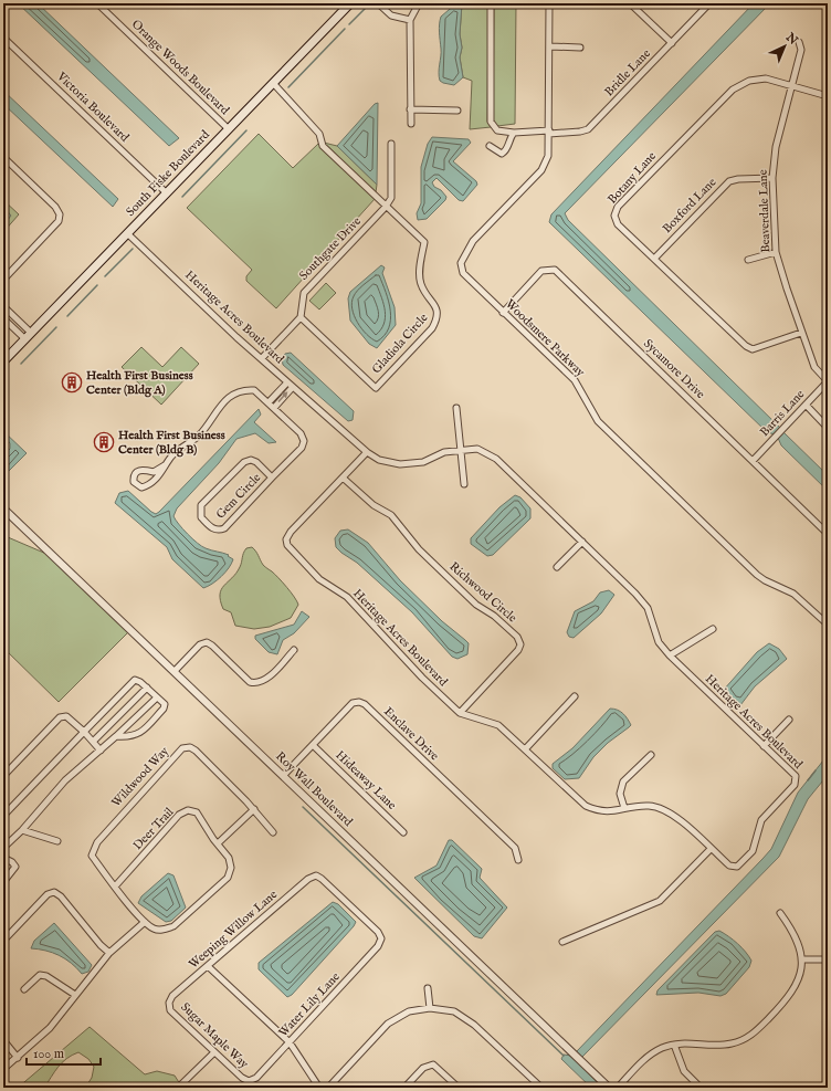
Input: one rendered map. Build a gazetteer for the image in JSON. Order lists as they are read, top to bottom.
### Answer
{
  "streets": {
    "main road": ["South Fiske Boulevard"],
    "street": [
      "Orange Woods Boulevard",
      "Bridle Lane",
      "Victoria Boulevard",
      "Botany Lane",
      "Boxford Lane",
      "Beaverdale Lane",
      "Southgate Drive",
      "Heritage Acres Boulevard",
      "Woodsmere Parkway",
      "Gladiola Circle",
      "Sycamore Drive",
      "Barris Lane",
      "Gem Circle",
      "Richwood Circle",
      "Enclave Drive",
      "Wildwood Way",
      "Hideaway Lane",
      "Roy Wall Boulevard",
      "Deer Trail",
      "Weeping Willow Lane",
      "Water Lily Lane",
      "Sugar Maple Way"
    ]
  },
  "crossings": [
    ["Orange Woods Boulevard", "South Fiske Boulevard"],
    ["Bridle Lane", "Woodsmere Parkway"],
    ["Victoria Boulevard", "South Fiske Boulevard"],
    ["South Fiske Boulevard", "Heritage Acres Boulevard"],
    ["Botany Lane", "Boxford Lane"],
    ["Botany Lane", "Beaverdale Lane"],
    ["Boxford Lane", "Beaverdale Lane"],
    ["Beaverdale Lane", "Barris Lane"],
    ["Southgate Drive", "Gladiola Circle"],
    ["Heritage Acres Boulevard", "Richwood Circle"],
    ["Woodsmere Parkway", "Sycamore Drive"],
    ["Sycamore Drive", "Barris Lane"],
    ["Enclave Drive", "Hideaway Lane"],
    ["Enclave Drive", "Roy Wall Boulevard"],
    ["Wildwood Way", "Deer Trail"],
    ["Weeping Willow Lane", "Water Lily Lane"],
    ["Weeping Willow Lane", "Sugar Maple Way"],
    ["Water Lily Lane", "Sugar Maple Way"]
  ],
  "places": {
    "building": ["Health First Business Center (Bldg A)", "Health First Business Center (Bldg B)"]
  },
  "scale_bar": "100 m",
  "north": "top right"
}
